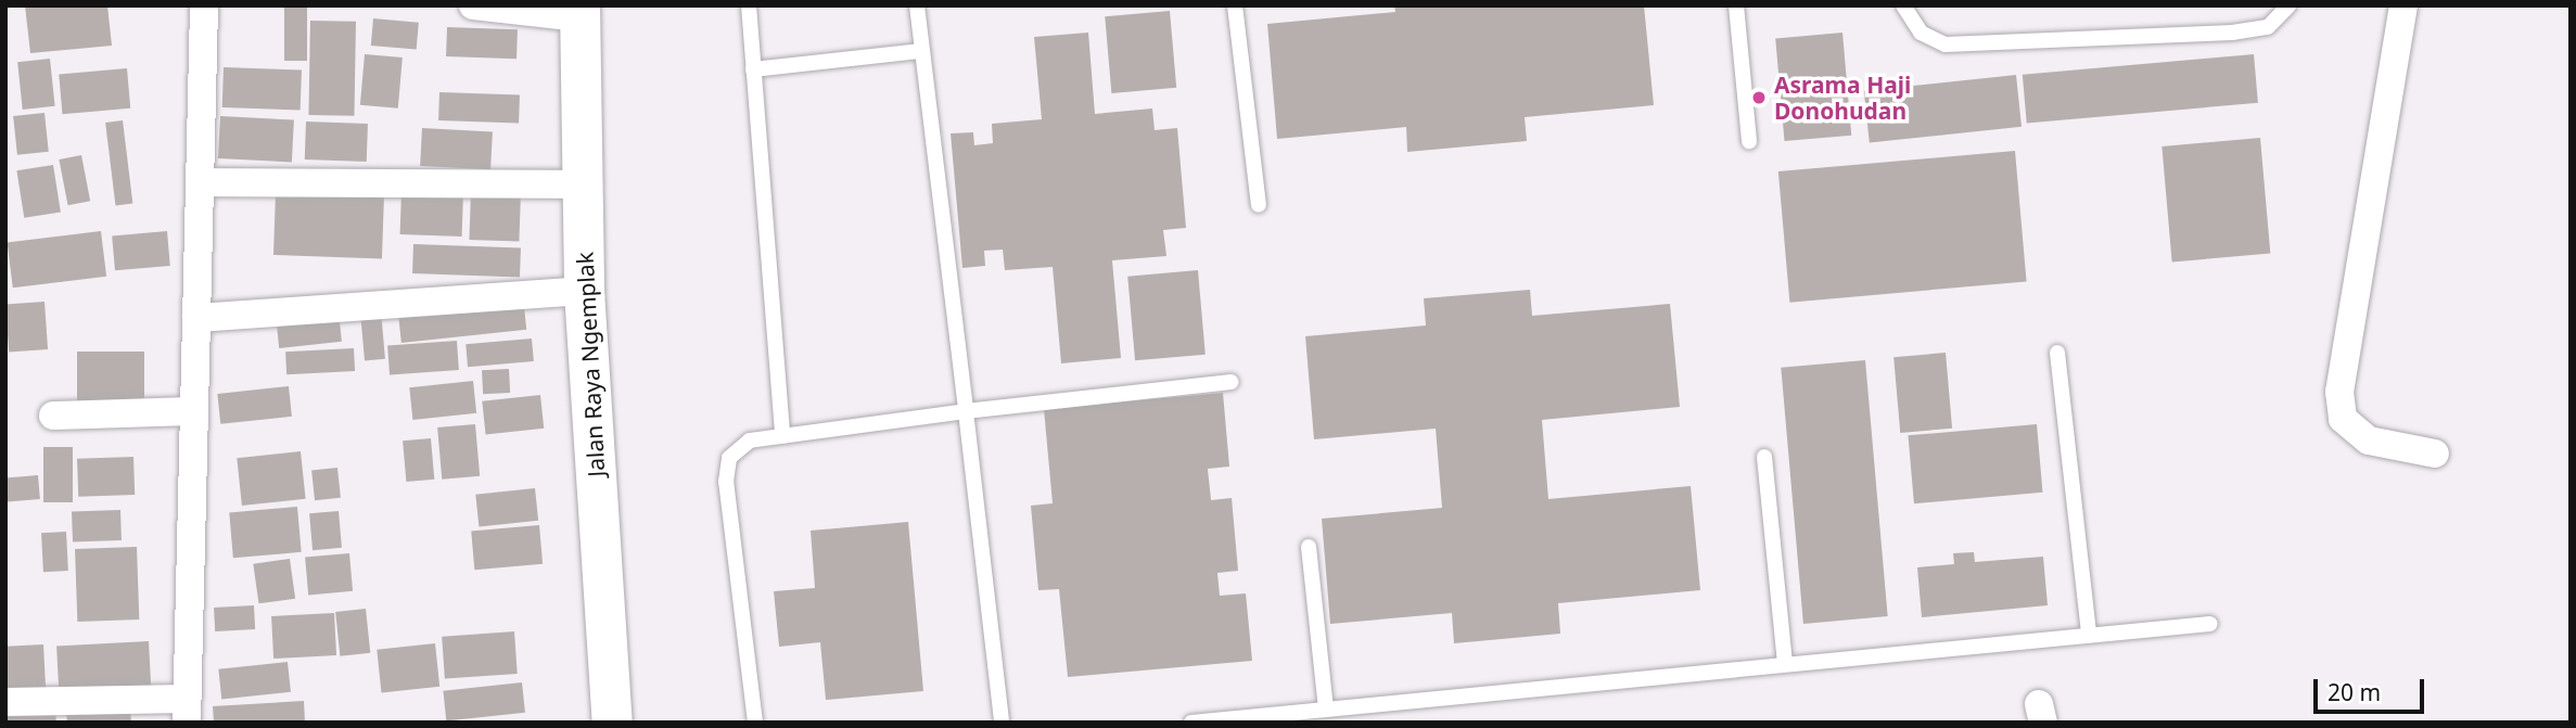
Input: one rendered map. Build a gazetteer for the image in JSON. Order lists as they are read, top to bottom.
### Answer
{
  "streets": {
    "main road": ["Jalan Raya Ngemplak"]
  },
  "places": ["Asrama Haji Donohudan"],
  "scale_bar": "20 m"
}
